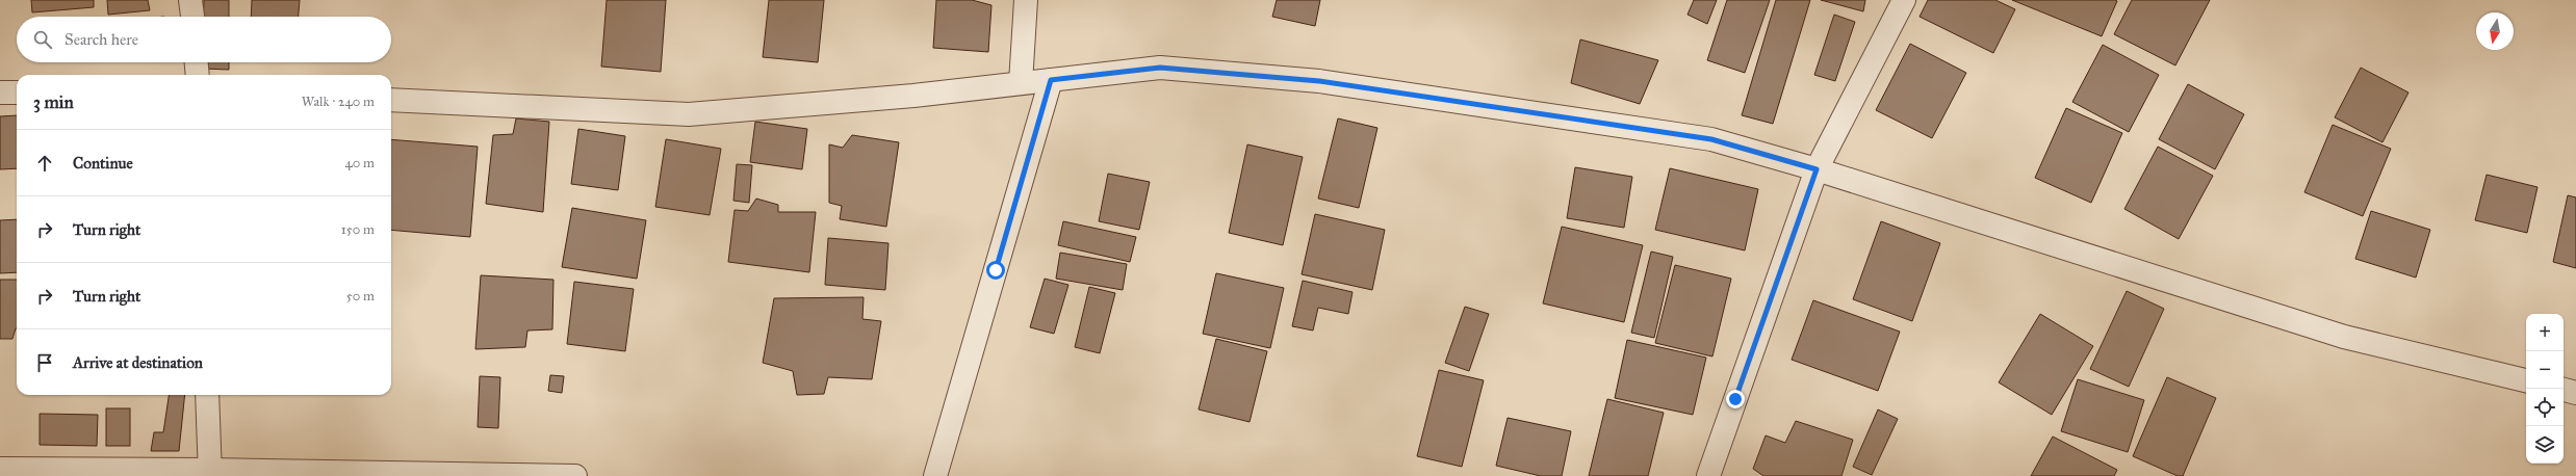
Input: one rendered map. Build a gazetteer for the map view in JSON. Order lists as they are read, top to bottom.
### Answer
{
  "north": "bottom",
  "page": {
    "search": "Search here",
    "heading": ["3 min", "Walk · 240 m"],
    "list": [
      ["Continue", "40 m"],
      ["Turn right", "150 m"],
      ["Turn right", "50 m"],
      "Arrive at destination"
    ],
    "map_buttons": ["+", "−"]
  }
}
